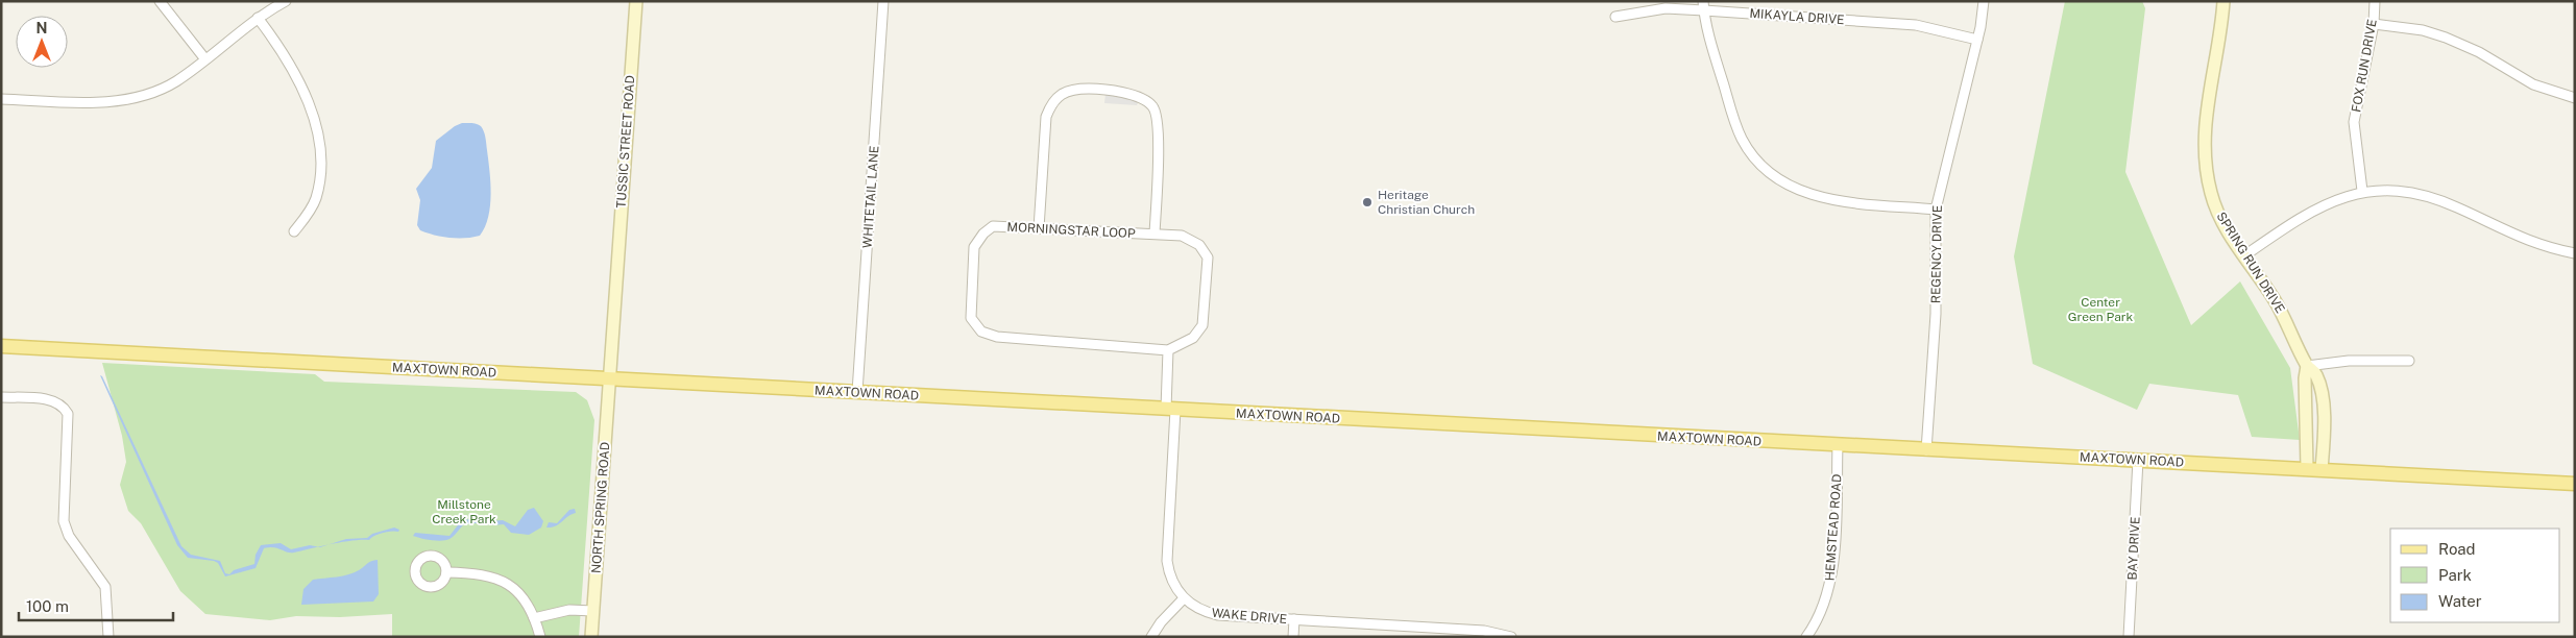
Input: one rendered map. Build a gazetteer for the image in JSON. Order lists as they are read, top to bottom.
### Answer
{
  "streets": {
    "main road": [
      "TUSSIC STREET ROAD",
      "SPRING RUN DRIVE",
      "MAXTOWN ROAD",
      "NORTH SPRING ROAD"
    ],
    "street": [
      "MIKAYLA DRIVE",
      "FOX RUN DRIVE",
      "WHITETAIL LANE",
      "MORNINGSTAR LOOP",
      "REGENCY DRIVE",
      "HEMSTEAD ROAD",
      "BAY DRIVE",
      "WAKE DRIVE"
    ]
  },
  "crossings": [
    ["MIKAYLA DRIVE", "REGENCY DRIVE"],
    ["TUSSIC STREET ROAD", "MAXTOWN ROAD"],
    ["TUSSIC STREET ROAD", "NORTH SPRING ROAD"],
    ["WHITETAIL LANE", "MAXTOWN ROAD"],
    ["REGENCY DRIVE", "MAXTOWN ROAD"],
    ["SPRING RUN DRIVE", "MAXTOWN ROAD"],
    ["MAXTOWN ROAD", "NORTH SPRING ROAD"],
    ["MAXTOWN ROAD", "HEMSTEAD ROAD"],
    ["MAXTOWN ROAD", "BAY DRIVE"]
  ],
  "parks": ["Center Green Park", "Millstone Creek Park"],
  "places": ["Heritage Christian Church"],
  "legend": ["Road", "Park", "Water"],
  "scale_bar": "100 m",
  "north": "top"
}
